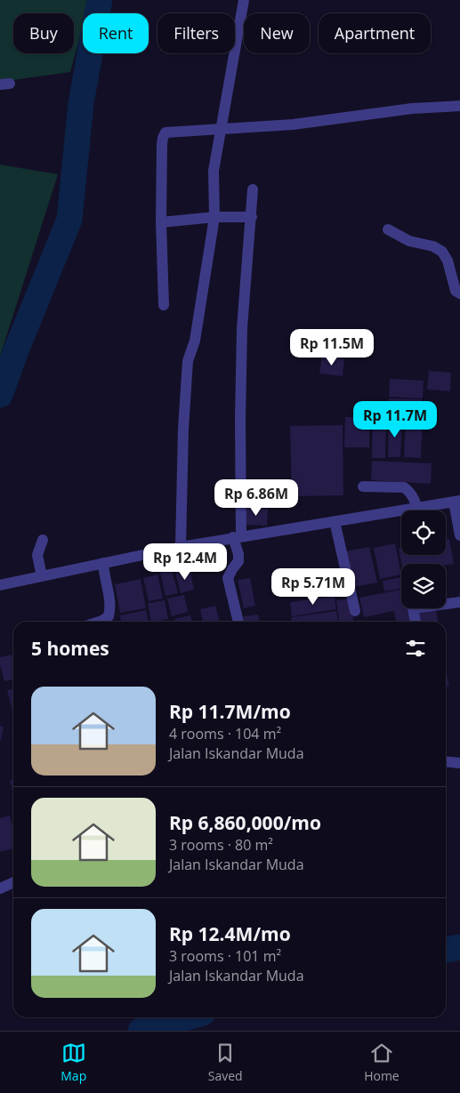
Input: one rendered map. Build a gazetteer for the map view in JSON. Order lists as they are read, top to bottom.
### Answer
{
  "page": {
    "chip": [
      "Buy",
      "Rent",
      "Filters",
      "New",
      "Apartment"
    ],
    "price": [
      "Rp 11.5M",
      "Rp 11.7M",
      "Rp 6.86M",
      "Rp 12.4M",
      "Rp 5.71M"
    ],
    "heading": "5 homes",
    "list": [
      {
        "name": "Rp 11.7M/mo",
        "note": "4 rooms · 104 m² · Jalan Iskandar Muda"
      },
      {
        "name": "Rp 6,860,000/mo",
        "note": "3 rooms · 80 m² · Jalan Iskandar Muda"
      },
      {
        "name": "Rp 12.4M/mo",
        "note": "3 rooms · 101 m² · Jalan Iskandar Muda"
      }
    ],
    "tabs": ["Map", "Saved", "Home"]
  }
}
